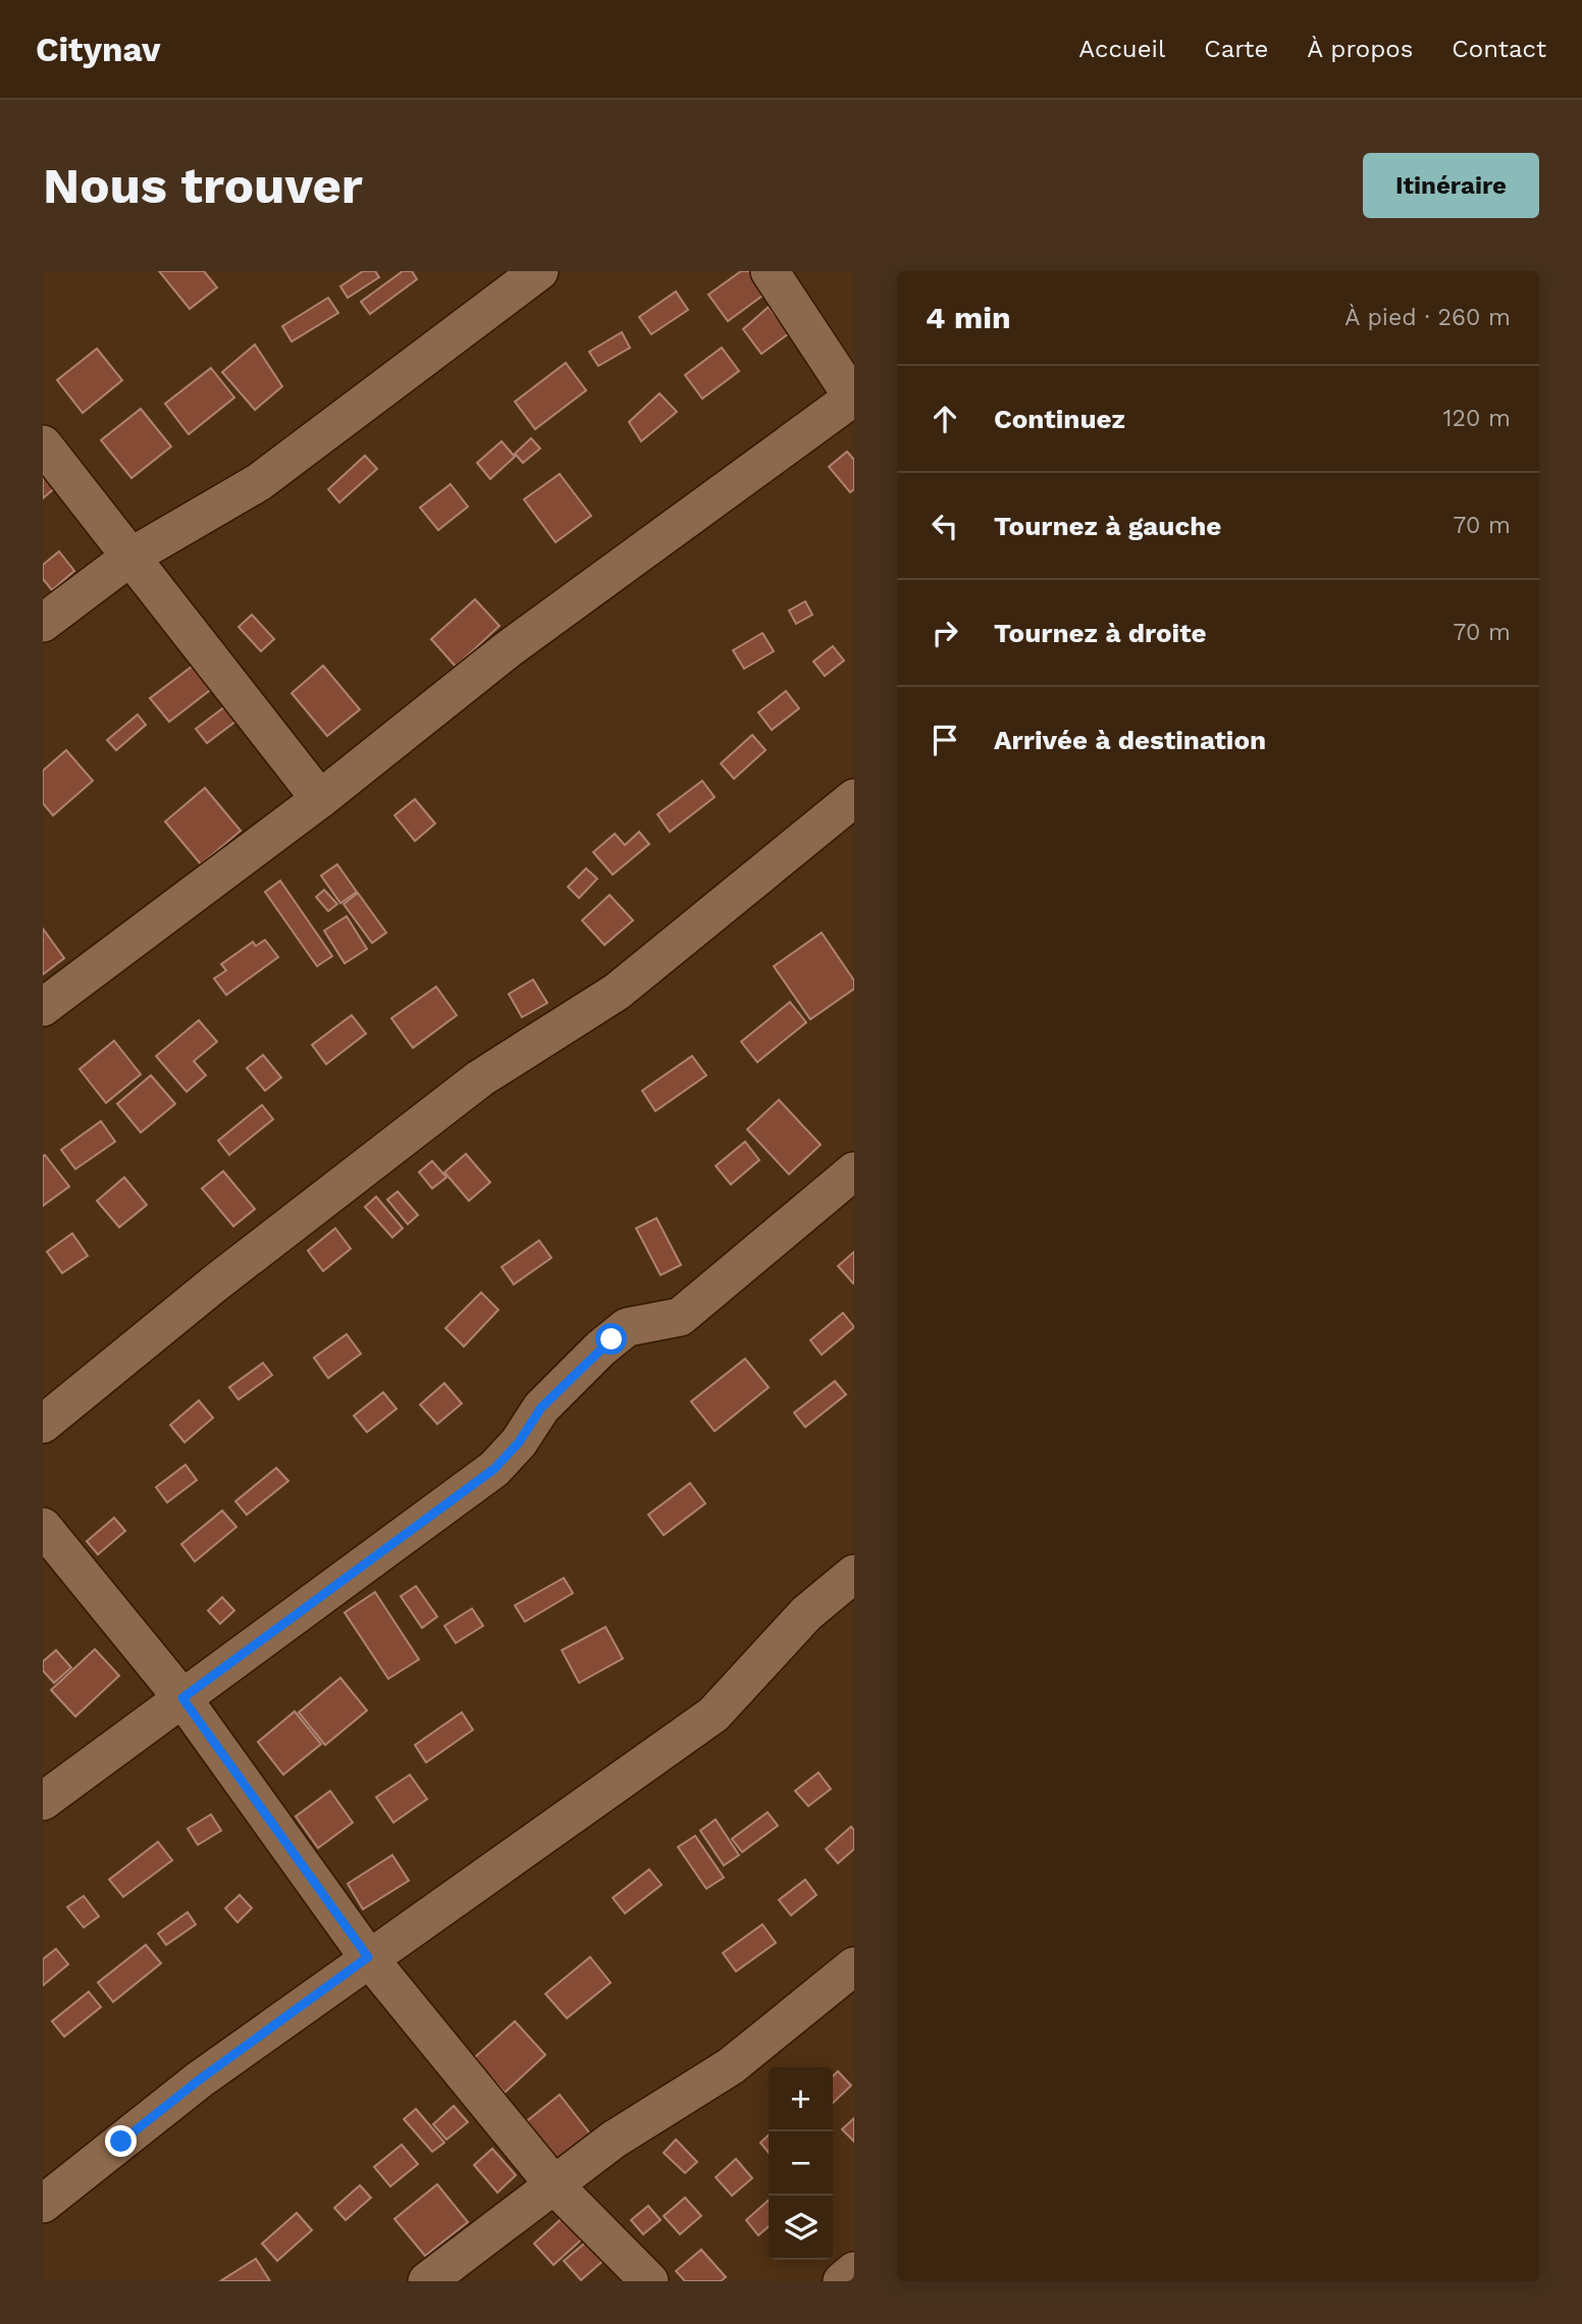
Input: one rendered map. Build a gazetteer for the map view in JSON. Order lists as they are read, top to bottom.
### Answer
{
  "page": {
    "header": "Citynav",
    "nav": [
      "Accueil",
      "Carte",
      "À propos",
      "Contact"
    ],
    "buttons": "Itinéraire",
    "title": "Nous trouver",
    "heading": ["4 min", "À pied · 260 m"],
    "list": [
      ["Continuez", "120 m"],
      ["Tournez à gauche", "70 m"],
      ["Tournez à droite", "70 m"],
      "Arrivée à destination"
    ],
    "map_buttons": ["+", "−"]
  }
}
